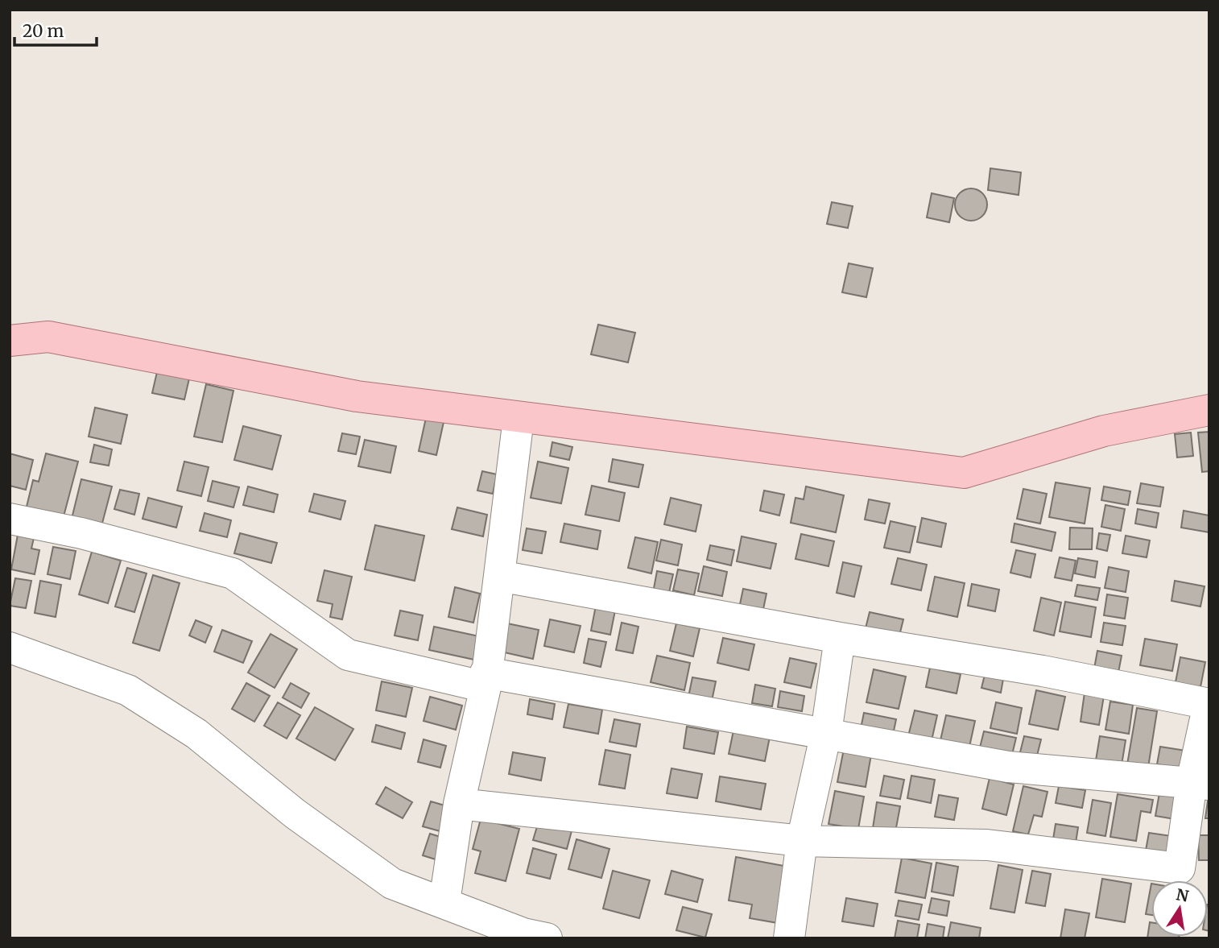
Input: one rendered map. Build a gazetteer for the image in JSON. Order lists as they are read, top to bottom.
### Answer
{
  "scale_bar": "20 m",
  "north": "top"
}
